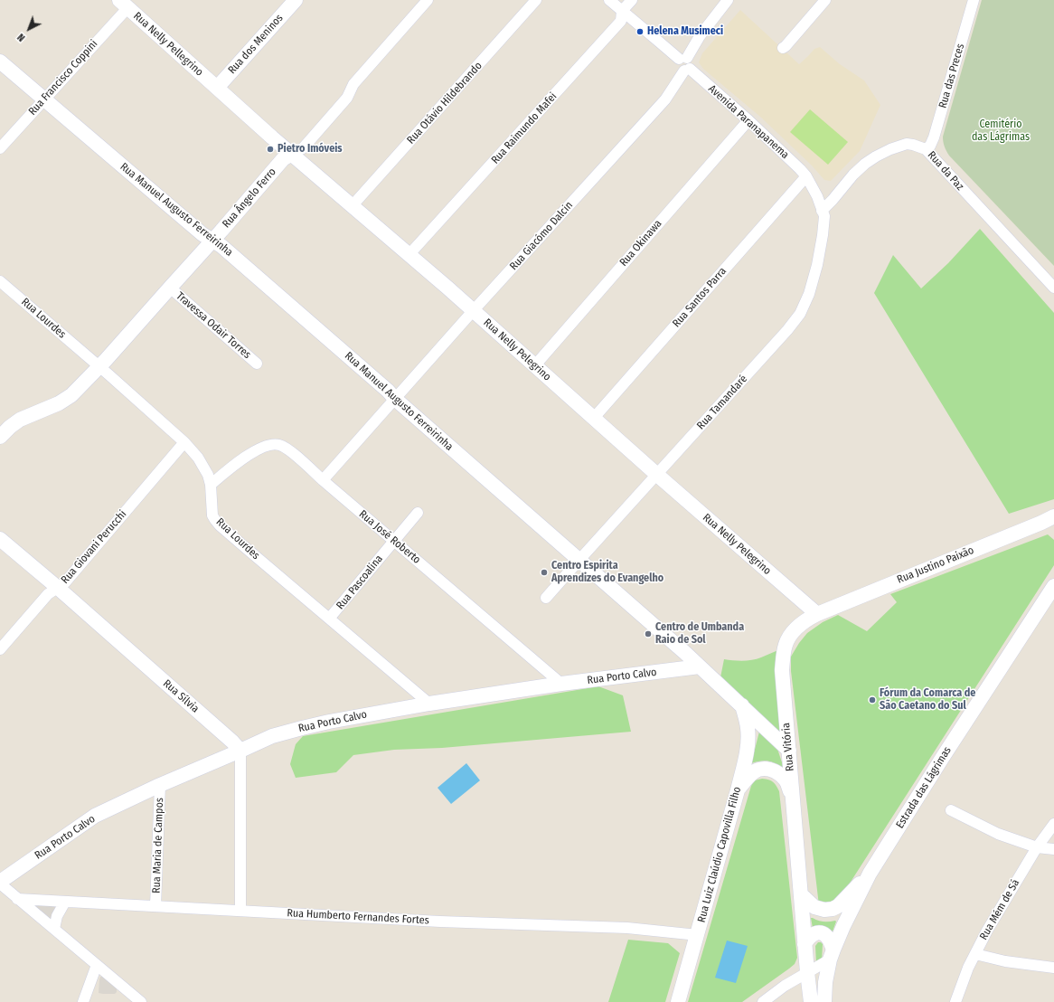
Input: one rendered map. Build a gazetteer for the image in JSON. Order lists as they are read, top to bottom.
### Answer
{
  "streets": {
    "main road": [
      "Rua Nelly Pellegrino",
      "Rua dos Meninos",
      "Rua Ângelo Ferro",
      "Rua Manuel Augusto Ferreirinha",
      "Rua Nelly Pelegrino",
      "Rua Justino Paixão",
      "Rua Porto Calvo",
      "Rua Sílvia",
      "Rua Vitória",
      "Estrada das Lágrimas",
      "Rua Luiz Claúdio Capovilla Filho"
    ],
    "street": [
      "Rua das Preces",
      "Rua Francisco Coppini",
      "Rua Otávio Hildebrando",
      "Avenida Paranapanema",
      "Rua Raimundo Mafei",
      "Rua da Paz",
      "Rua Giacómo Dalcin",
      "Rua Okinawa",
      "Rua Santos Parra",
      "Rua Lourdes",
      "Travessa Odair Torres",
      "Rua Tamandaré",
      "Rua José Roberto",
      "Rua Giovani Perucchi",
      "Rua Pascoalina",
      "Rua Maria de Campos",
      "Rua Mém de Sá",
      "Rua Humberto Fernandes Fortes"
    ]
  },
  "crossings": [
    ["Rua Nelly Pellegrino", "Rua dos Meninos"],
    ["Rua Nelly Pellegrino", "Rua Francisco Coppini"],
    ["Rua Nelly Pellegrino", "Rua Nelly Pelegrino"],
    ["Rua dos Meninos", "Rua Nelly Pelegrino"],
    ["Rua das Preces", "Rua da Paz"],
    ["Rua Francisco Coppini", "Rua Manuel Augusto Ferreirinha"],
    ["Rua Otávio Hildebrando", "Rua Nelly Pelegrino"],
    ["Avenida Paranapanema", "Rua Raimundo Mafei"],
    ["Avenida Paranapanema", "Rua Giacómo Dalcin"],
    ["Avenida Paranapanema", "Rua Okinawa"],
    ["Avenida Paranapanema", "Rua Santos Parra"],
    ["Avenida Paranapanema", "Rua Tamandaré"],
    ["Rua Raimundo Mafei", "Rua Nelly Pelegrino"],
    ["Rua da Paz", "Rua Tamandaré"],
    ["Rua Ângelo Ferro", "Rua Manuel Augusto Ferreirinha"],
    ["Rua Ângelo Ferro", "Rua Lourdes"],
    ["Rua Ângelo Ferro", "Travessa Odair Torres"],
    ["Rua Ângelo Ferro", "Rua Nelly Pelegrino"],
    ["Rua Manuel Augusto Ferreirinha", "Rua Giacómo Dalcin"],
    ["Rua Manuel Augusto Ferreirinha", "Rua Tamandaré"],
    ["Rua Manuel Augusto Ferreirinha", "Rua Porto Calvo"],
    ["Rua Manuel Augusto Ferreirinha", "Rua Vitória"],
    ["Rua Manuel Augusto Ferreirinha", "Rua Luiz Claúdio Capovilla Filho"],
    ["Rua Giacómo Dalcin", "Rua Nelly Pelegrino"],
    ["Rua Giacómo Dalcin", "Rua José Roberto"],
    ["Rua Okinawa", "Rua Nelly Pelegrino"],
    ["Rua Santos Parra", "Rua Nelly Pelegrino"],
    ["Rua Santos Parra", "Rua Tamandaré"],
    ["Rua Lourdes", "Rua José Roberto"],
    ["Rua Lourdes", "Rua Giovani Perucchi"],
    ["Rua Lourdes", "Rua Pascoalina"],
    ["Rua Lourdes", "Rua Porto Calvo"],
    ["Rua Nelly Pelegrino", "Rua Tamandaré"],
    ["Rua Nelly Pelegrino", "Rua Justino Paixão"],
    ["Rua Nelly Pelegrino", "Rua Vitória"],
    ["Rua José Roberto", "Rua Pascoalina"],
    ["Rua José Roberto", "Rua Porto Calvo"],
    ["Rua Giovani Perucchi", "Rua Sílvia"],
    ["Rua Justino Paixão", "Rua Vitória"],
    ["Rua Porto Calvo", "Rua Sílvia"],
    ["Rua Porto Calvo", "Rua Maria de Campos"],
    ["Rua Maria de Campos", "Rua Humberto Fernandes Fortes"],
    ["Rua Luiz Claúdio Capovilla Filho", "Rua Humberto Fernandes Fortes"]
  ],
  "parks": ["Cemitério das Lágrimas"],
  "places": [
    "Helena Musimeci",
    "Pietro Imóveis",
    "Centro Espirita Aprendizes do Evangelho",
    "Centro de Umbanda Raio de Sol",
    "Fórum da Comarca de São Caetano do Sul"
  ],
  "north": "bottom left"
}
